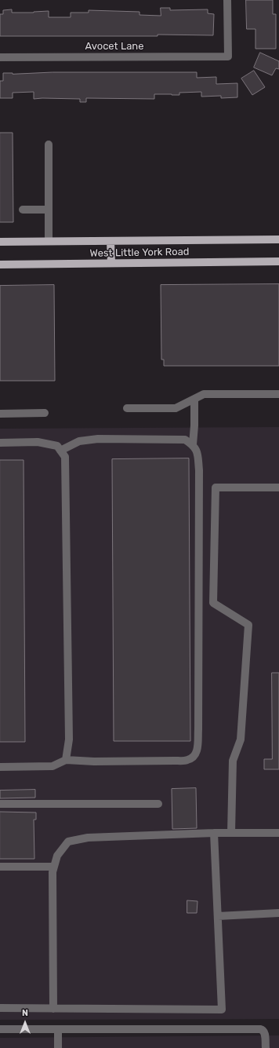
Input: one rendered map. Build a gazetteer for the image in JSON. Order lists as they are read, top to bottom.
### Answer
{
  "streets": {
    "main road": ["West Little York Road"],
    "street": ["Avocet Lane"]
  },
  "north": "top"
}
